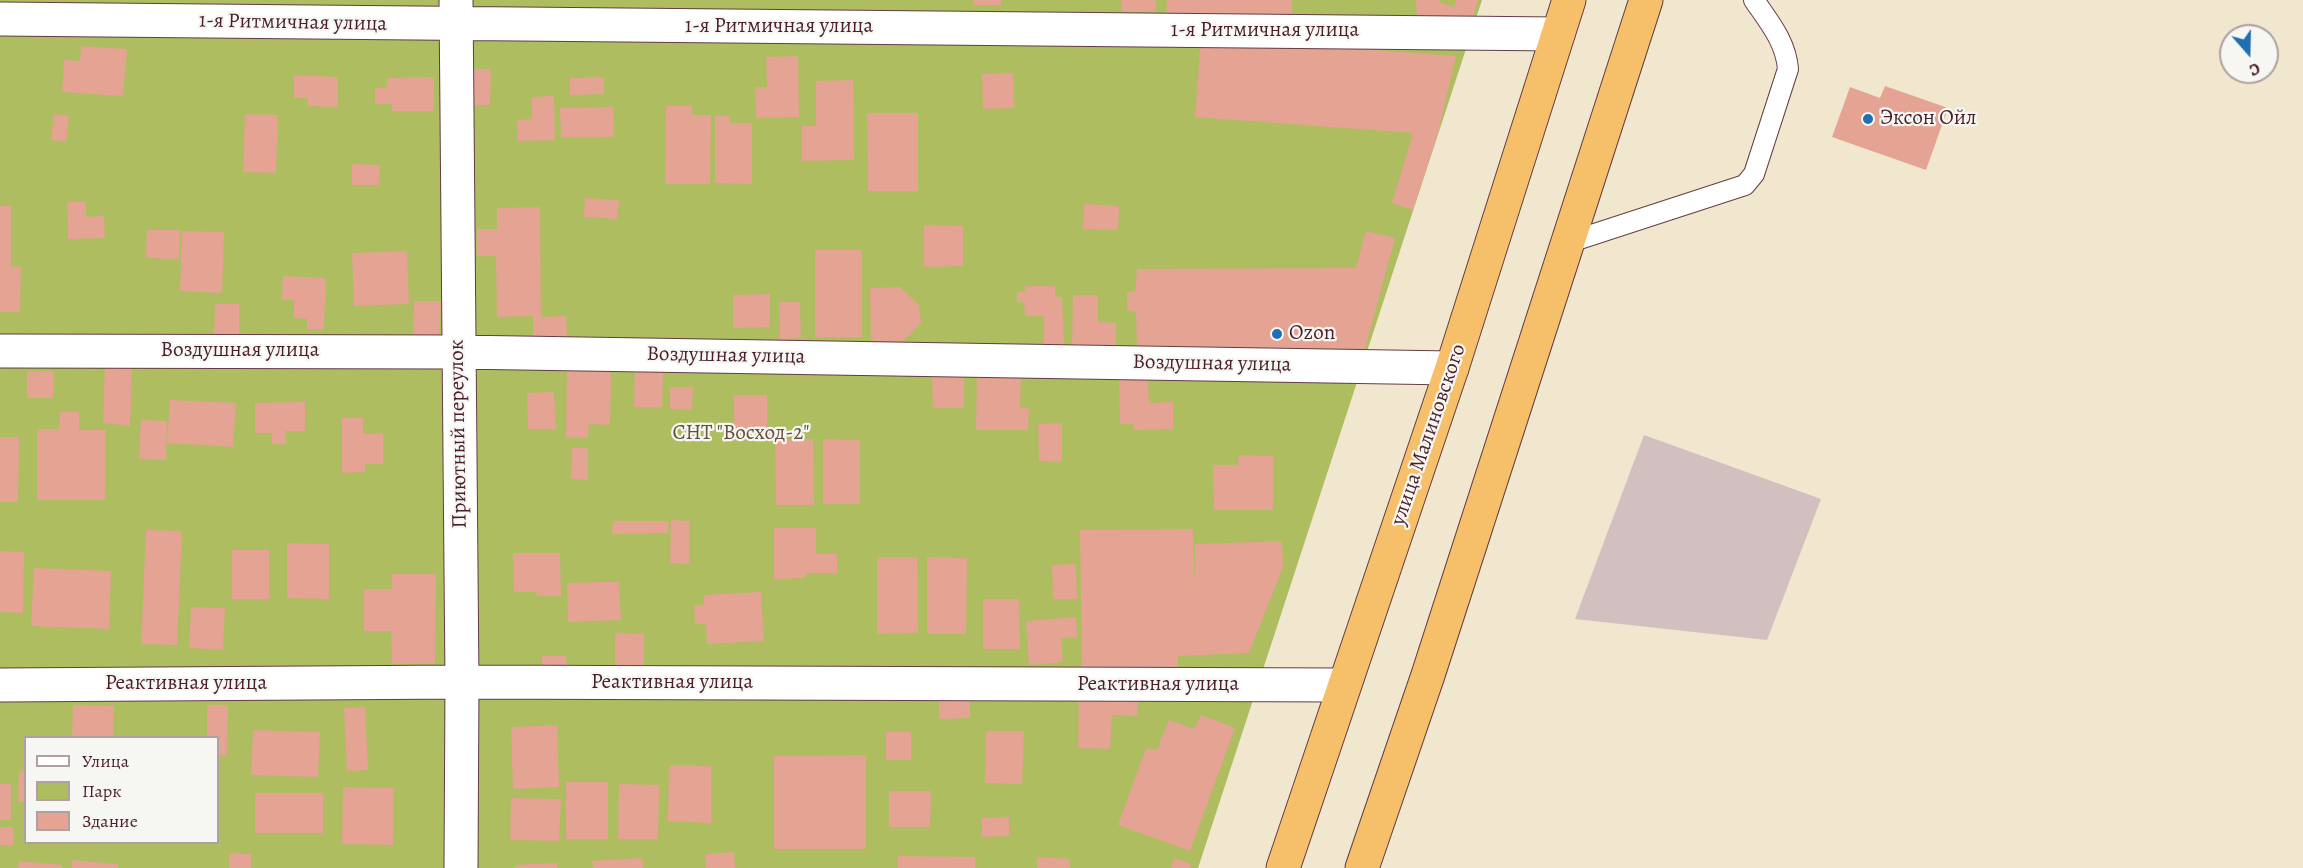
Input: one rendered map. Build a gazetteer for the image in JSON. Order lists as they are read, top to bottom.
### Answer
{
  "streets": {
    "highway": ["улица Малиновского"],
    "street": [
      "1-я Ритмичная улица",
      "Воздушная улица",
      "Приютный переулок",
      "Реактивная улица"
    ]
  },
  "crossings": [
    ["1-я Ритмичная улица", "Приютный переулок"],
    ["1-я Ритмичная улица", "улица Малиновского"],
    ["Воздушная улица", "Приютный переулок"],
    ["Воздушная улица", "улица Малиновского"],
    ["Приютный переулок", "Реактивная улица"],
    ["улица Малиновского", "Реактивная улица"]
  ],
  "parks": ["СНТ \"Восход-2\""],
  "places": ["Эксон Ойл", "Ozon"],
  "legend": ["Улица", "Парк", "Здание"],
  "north": "bottom"
}
